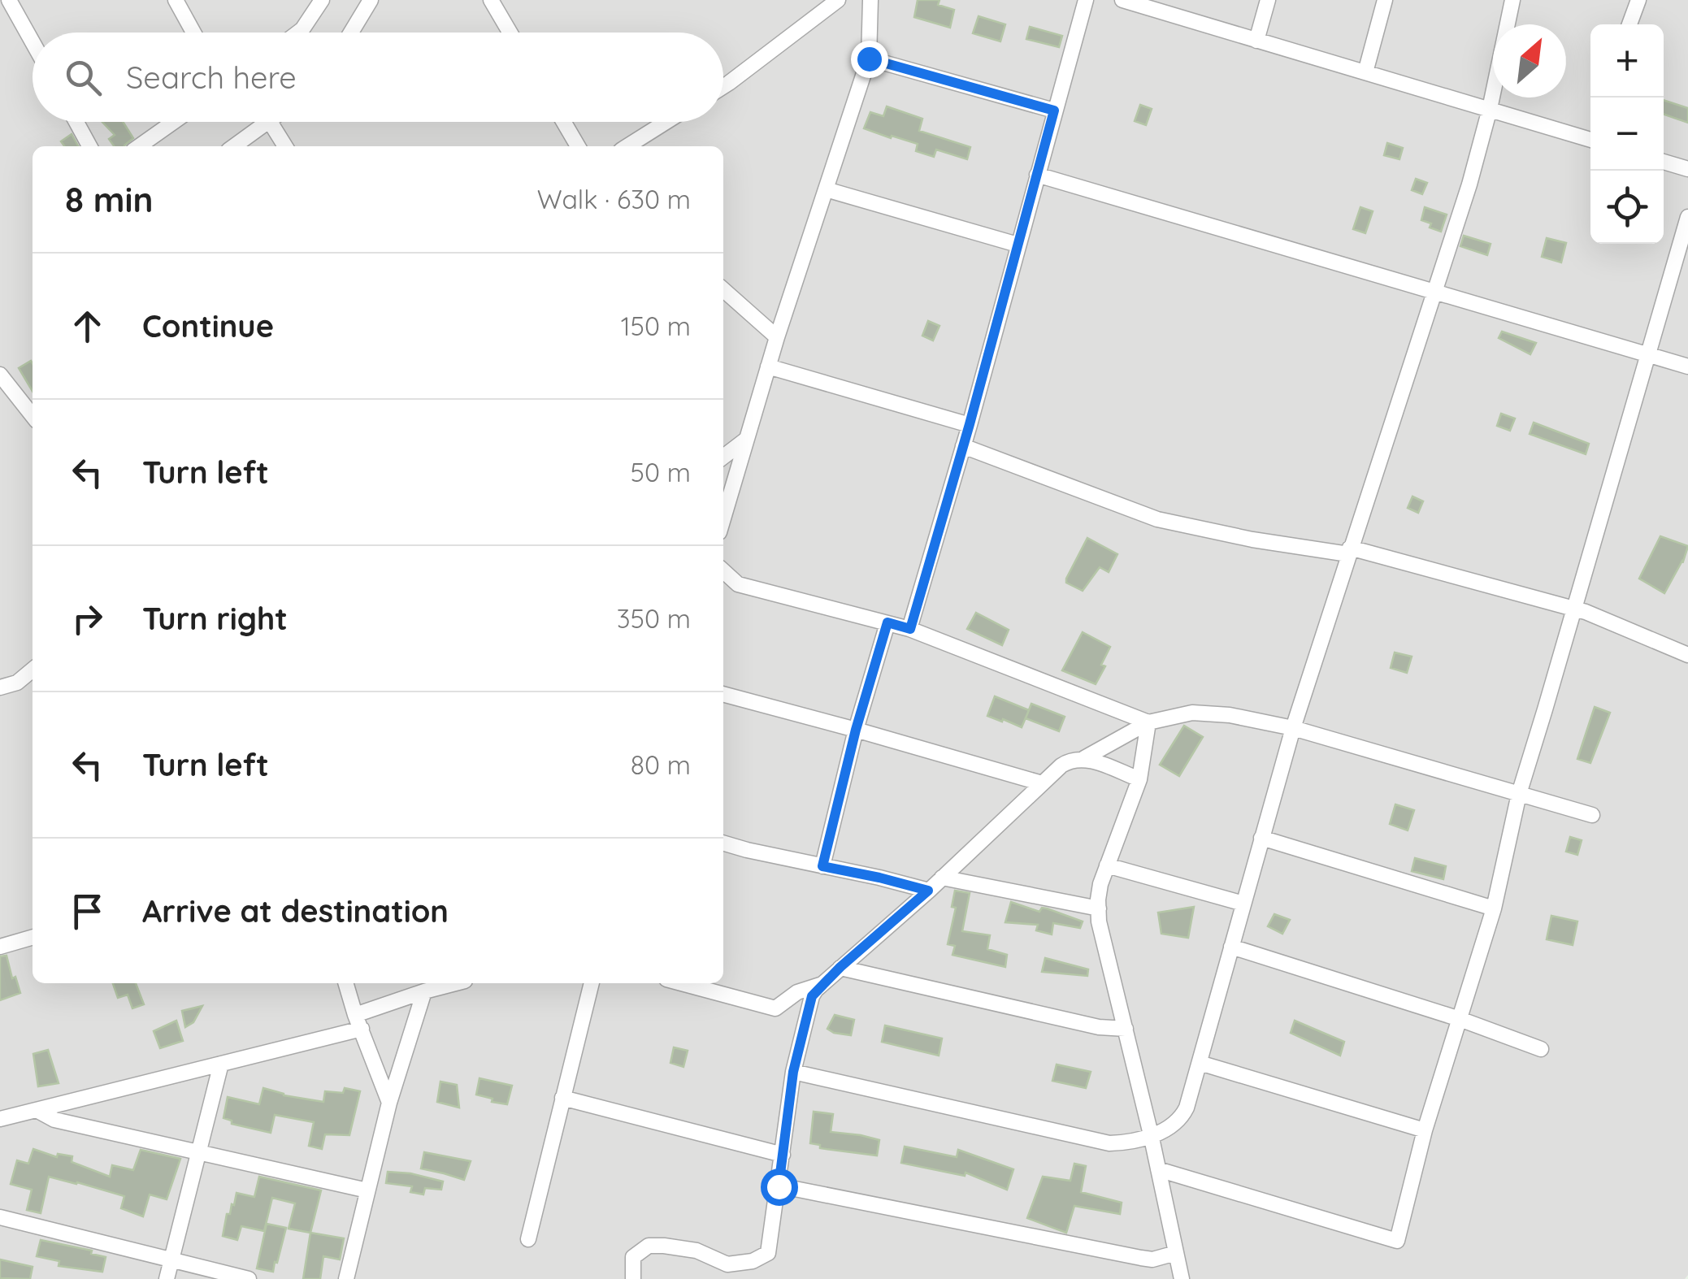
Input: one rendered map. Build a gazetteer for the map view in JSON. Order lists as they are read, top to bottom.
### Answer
{
  "north": "top right",
  "page": {
    "map_buttons": ["+", "−"],
    "search": "Search here",
    "heading": ["8 min", "Walk · 630 m"],
    "list": [
      ["Continue", "150 m"],
      ["Turn left", "50 m"],
      ["Turn right", "350 m"],
      ["Turn left", "80 m"],
      "Arrive at destination"
    ]
  }
}
